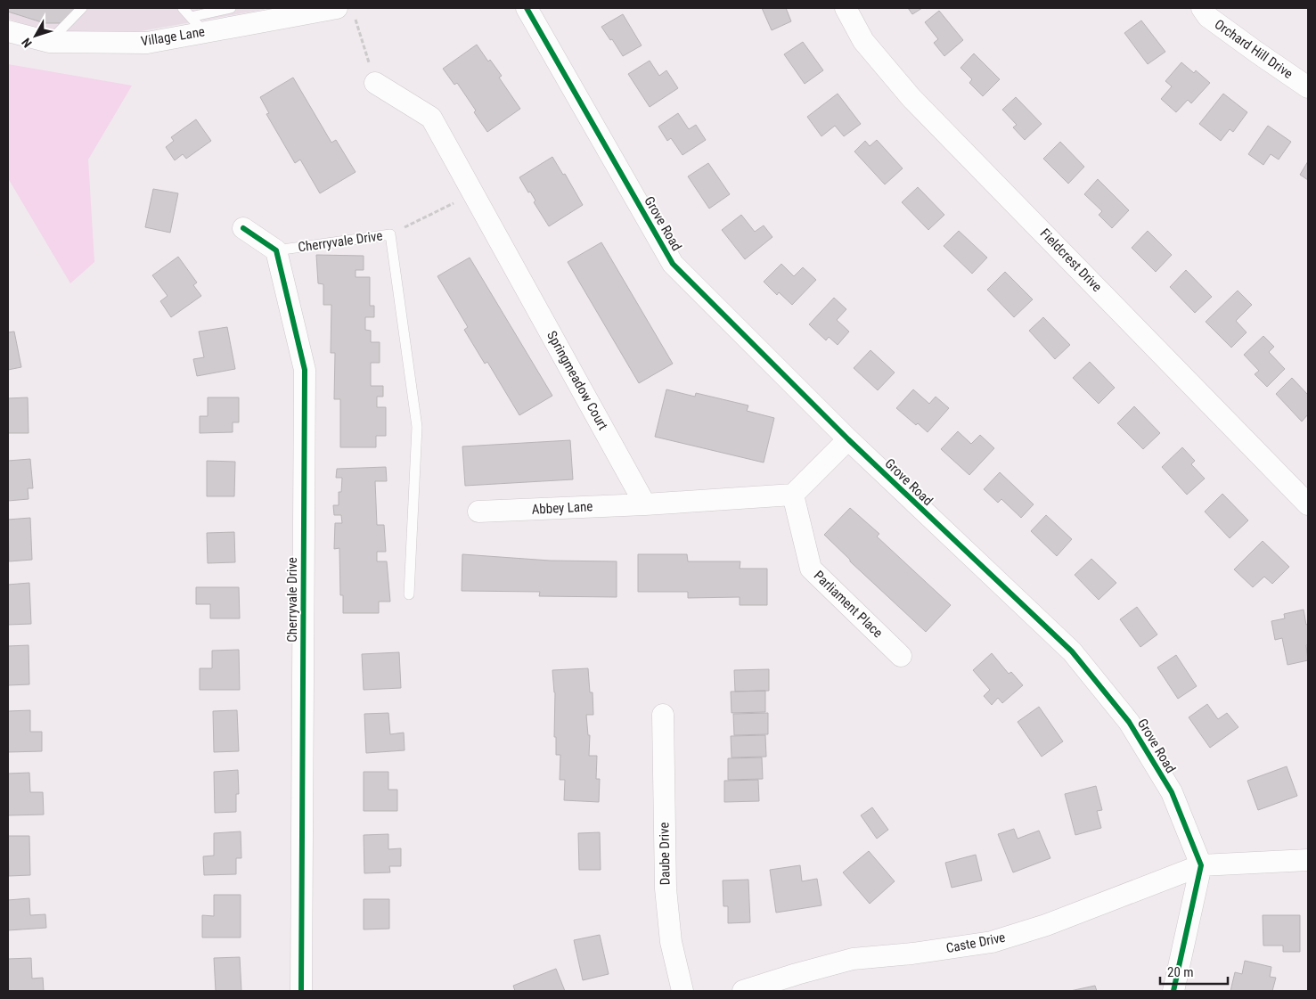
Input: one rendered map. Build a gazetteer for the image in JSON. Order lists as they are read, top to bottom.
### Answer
{
  "streets": {
    "street": [
      "Village Lane",
      "Orchard Hill Drive",
      "Grove Road",
      "Cherryvale Drive",
      "Fieldcrest Drive",
      "Springmeadow Court",
      "Abbey Lane",
      "Parliament Place",
      "Daube Drive",
      "Caste Drive"
    ]
  },
  "crossings": [
    ["Grove Road", "Caste Drive"],
    ["Springmeadow Court", "Abbey Lane"]
  ],
  "scale_bar": "20 m",
  "north": "bottom left"
}
